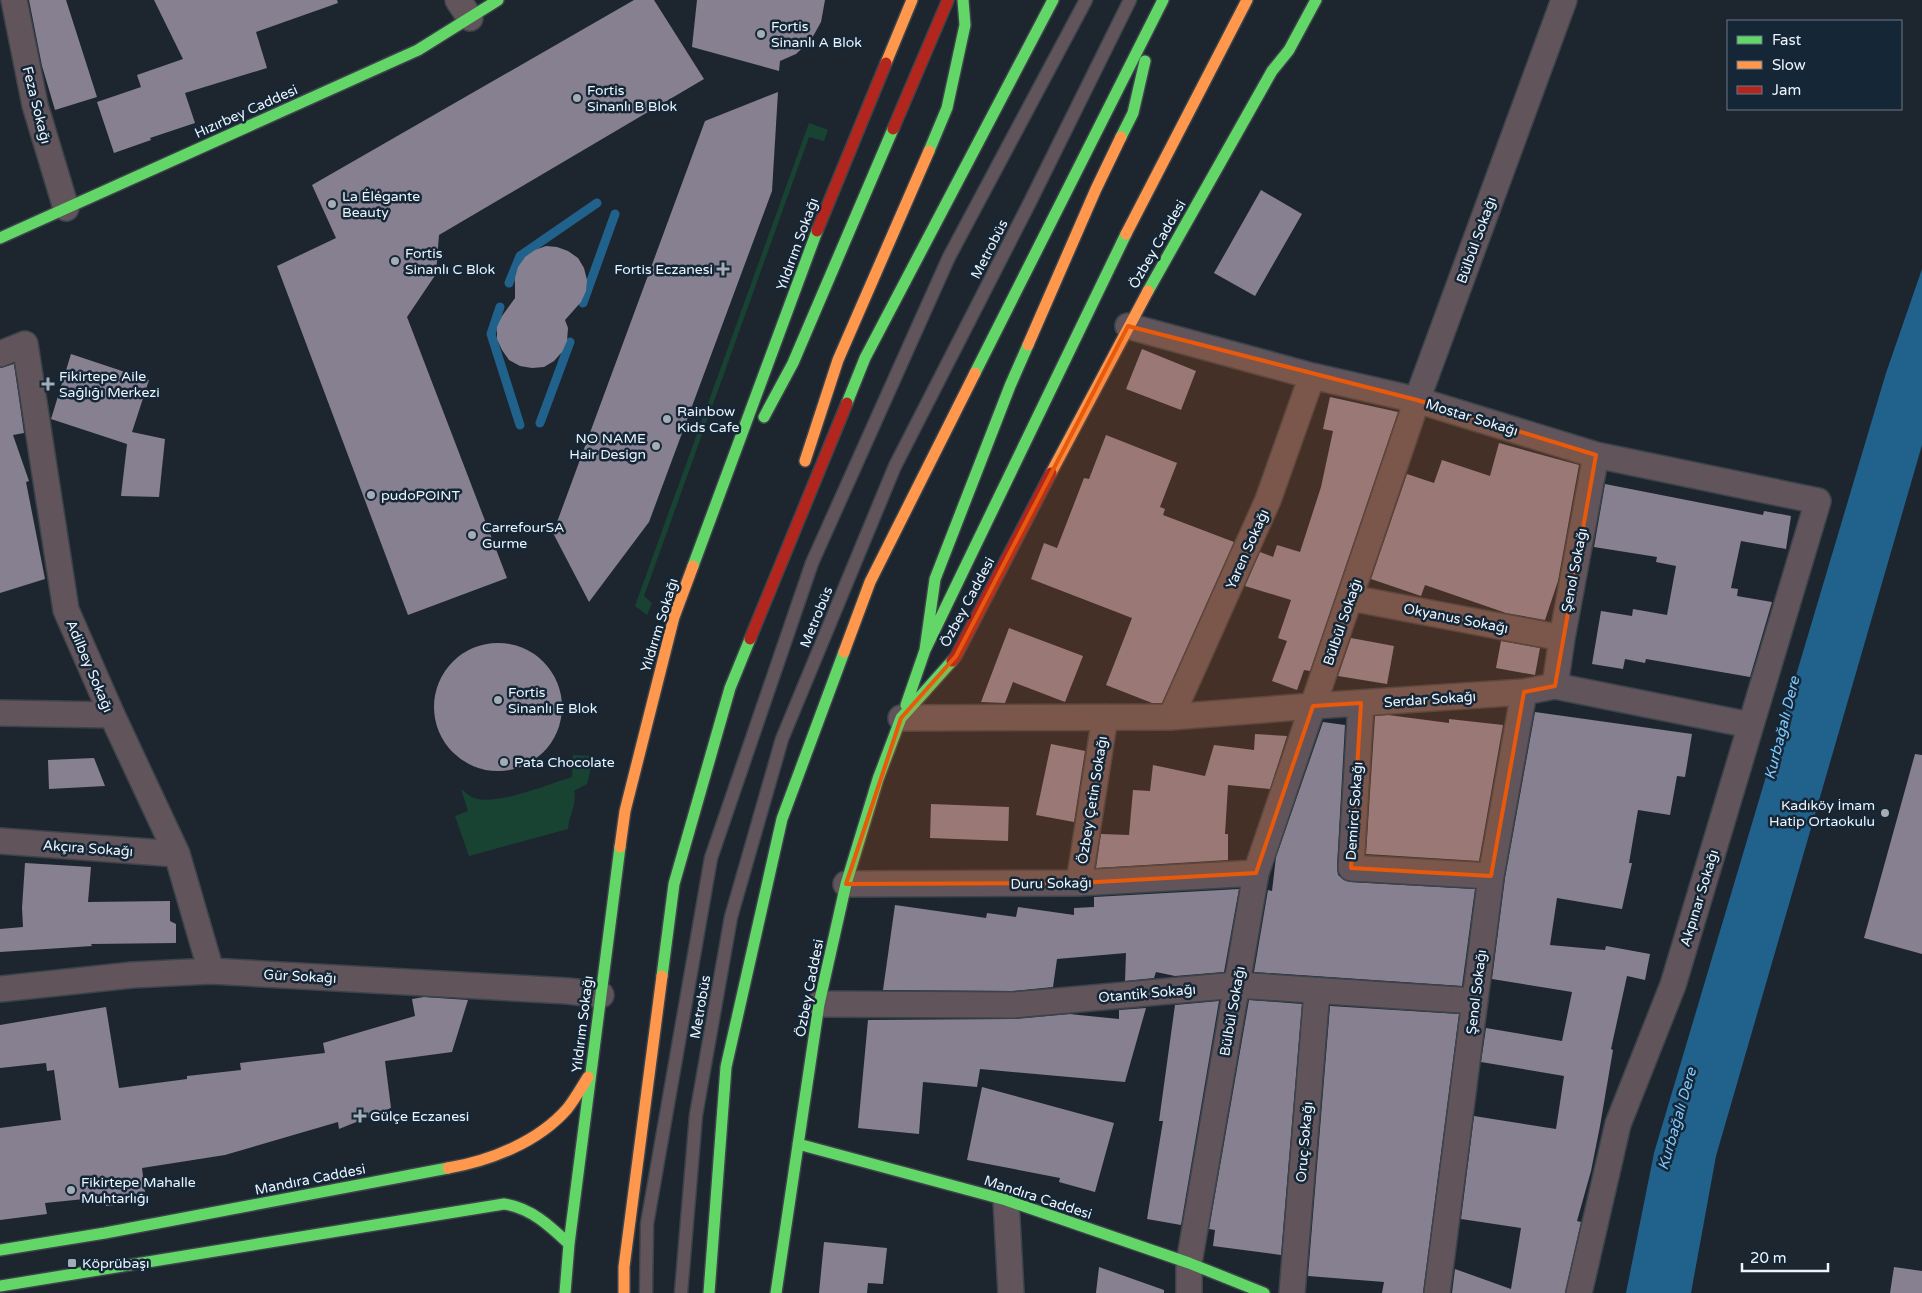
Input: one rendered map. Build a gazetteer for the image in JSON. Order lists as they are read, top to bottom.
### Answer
{
  "streets": {
    "main road": [
      "Hızırbey Caddesi",
      "Yıldırım Sokağı",
      "Özbey Caddesi",
      "Mandıra Caddesi"
    ],
    "street": [
      "Feza Sokağı",
      "Bülbül Sokağı",
      "Mostar Sokağı",
      "Yaren Sokağı",
      "Şenol Sokağı",
      "Okyanus Sokağı",
      "Adilbey Sokağı",
      "Serdar Sokağı",
      "Özbey Çetin Sokağı",
      "Demirci Sokağı",
      "Akçıra Sokağı",
      "Duru Sokağı",
      "Akpınar Sokağı",
      "Gür Sokağı",
      "Otantik Sokağı",
      "Oruç Sokağı"
    ],
    "lane": ["Metrobüs"]
  },
  "crossings": [
    ["Feza Sokağı", "Hızırbey Caddesi"],
    ["Bülbül Sokağı", "Mostar Sokağı"],
    ["Bülbül Sokağı", "Okyanus Sokağı"],
    ["Bülbül Sokağı", "Serdar Sokağı"],
    ["Bülbül Sokağı", "Duru Sokağı"],
    ["Bülbül Sokağı", "Otantik Sokağı"],
    ["Bülbül Sokağı", "Mandıra Caddesi"],
    ["Yıldırım Sokağı", "Gür Sokağı"],
    ["Yıldırım Sokağı", "Mandıra Caddesi"],
    ["Özbey Caddesi", "Mostar Sokağı"],
    ["Özbey Caddesi", "Serdar Sokağı"],
    ["Özbey Caddesi", "Duru Sokağı"],
    ["Özbey Caddesi", "Otantik Sokağı"],
    ["Özbey Caddesi", "Mandıra Caddesi"],
    ["Mostar Sokağı", "Yaren Sokağı"],
    ["Mostar Sokağı", "Şenol Sokağı"],
    ["Mostar Sokağı", "Akpınar Sokağı"],
    ["Yaren Sokağı", "Serdar Sokağı"],
    ["Şenol Sokağı", "Okyanus Sokağı"],
    ["Şenol Sokağı", "Serdar Sokağı"],
    ["Şenol Sokağı", "Demirci Sokağı"],
    ["Şenol Sokağı", "Otantik Sokağı"],
    ["Adilbey Sokağı", "Akçıra Sokağı"],
    ["Adilbey Sokağı", "Gür Sokağı"],
    ["Serdar Sokağı", "Özbey Çetin Sokağı"],
    ["Serdar Sokağı", "Demirci Sokağı"],
    ["Serdar Sokağı", "Akpınar Sokağı"],
    ["Özbey Çetin Sokağı", "Duru Sokağı"],
    ["Otantik Sokağı", "Oruç Sokağı"]
  ],
  "water": ["Kurbağalı Dere"],
  "places": {
    "other": [
      "Fortis Sinanlı A Blok",
      "Fortis Sinanlı B Blok",
      "La Élégante Beauty",
      "Fortis Sinanlı C Blok",
      "Rainbow Kids Cafe",
      "NO NAME Hair Design",
      "pudoPOINT",
      "CarrefourSA Gurme",
      "Fortis Sinanlı E Blok",
      "Pata Chocolate",
      "Kadıköy İmam Hatip Ortaokulu",
      "Fikirtepe Mahalle Muhtarlığı"
    ],
    "health": ["Fortis Eczanesi", "Fikirtepe Aile Sağlığı Merkezi", "Gülçe Eczanesi"],
    "transit": ["Köprübaşı"]
  },
  "legend": ["Fast", "Slow", "Jam"],
  "scale_bar": "20 m"
}
